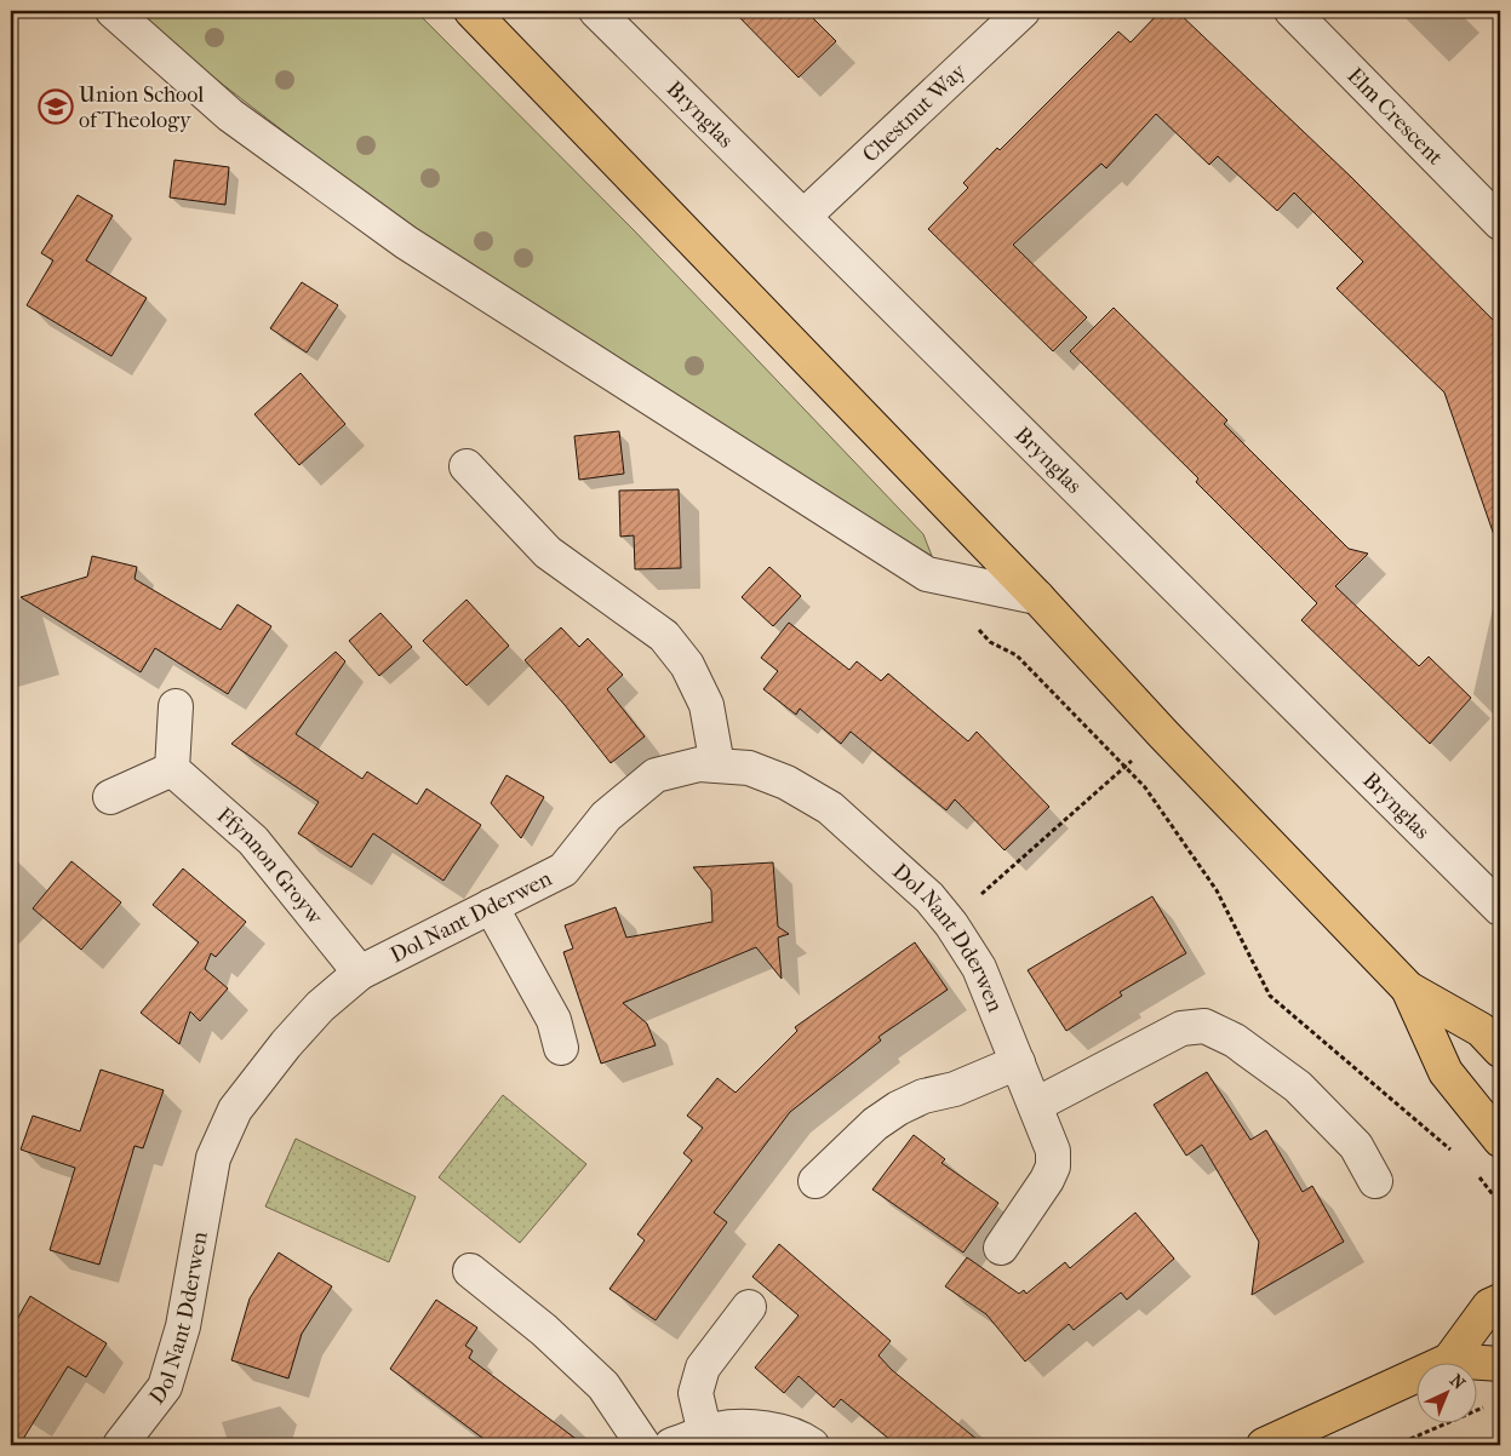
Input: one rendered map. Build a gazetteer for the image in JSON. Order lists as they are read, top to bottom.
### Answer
{
  "streets": {
    "street": [
      "Brynglas",
      "Chestnut Way",
      "Elm Crescent",
      "Ffynnon Groyw",
      "Dol Nant Dderwen"
    ]
  },
  "crossings": [
    ["Brynglas", "Chestnut Way"],
    ["Ffynnon Groyw", "Dol Nant Dderwen"]
  ],
  "places": {
    "school or university": ["Union School of Theology"]
  },
  "north": "top right"
}
